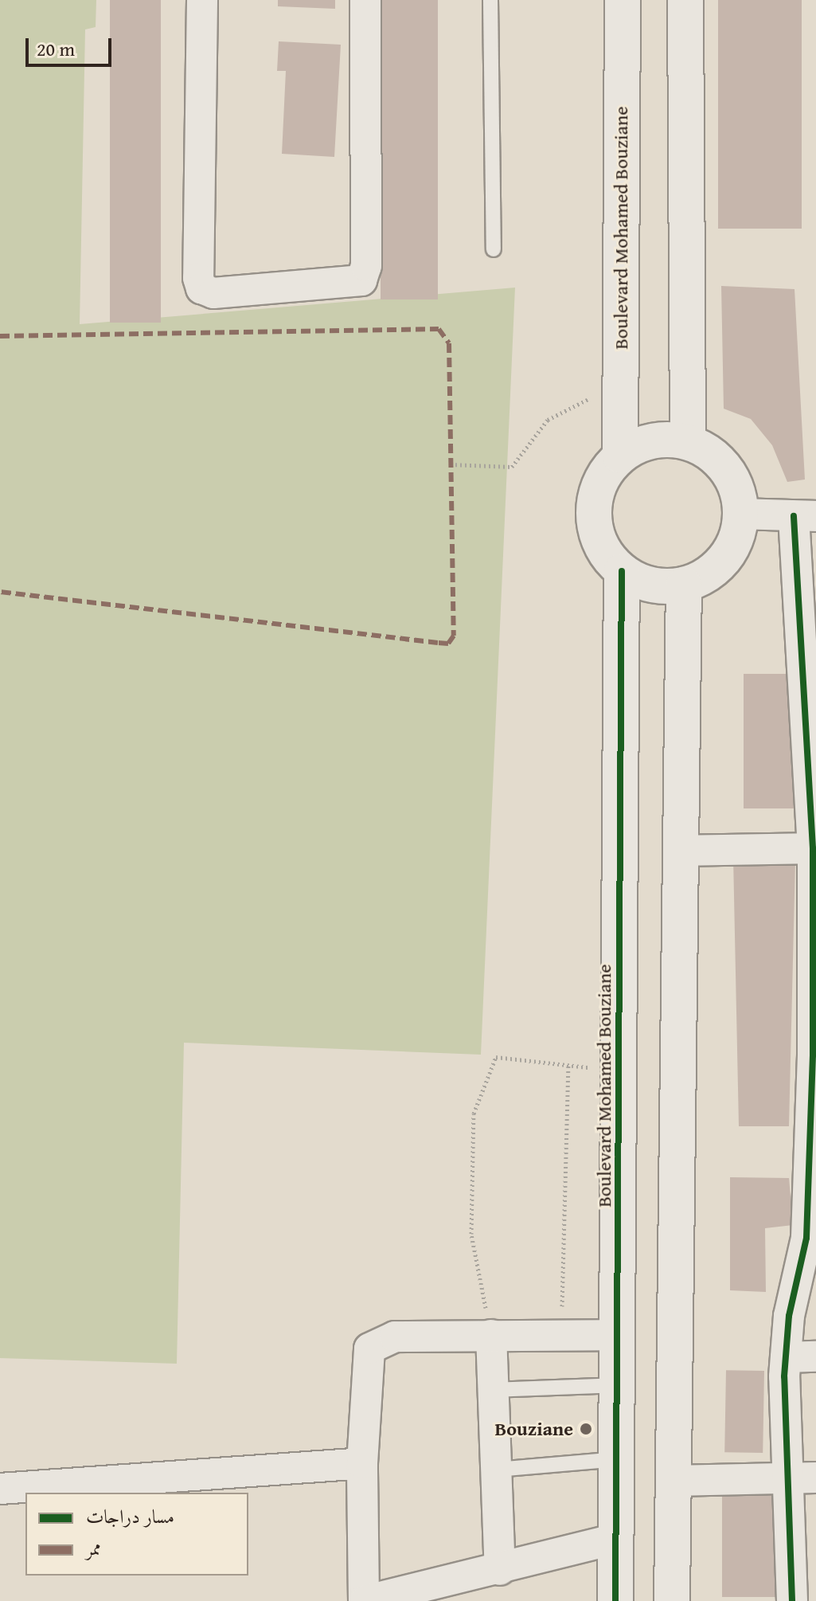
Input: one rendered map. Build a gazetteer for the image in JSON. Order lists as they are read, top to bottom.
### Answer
{
  "streets": {
    "street": ["Boulevard Mohamed Bouziane"]
  },
  "places": ["Bouziane"],
  "legend": ["مسار دراجات", "ممر"],
  "scale_bar": "20 m"
}
